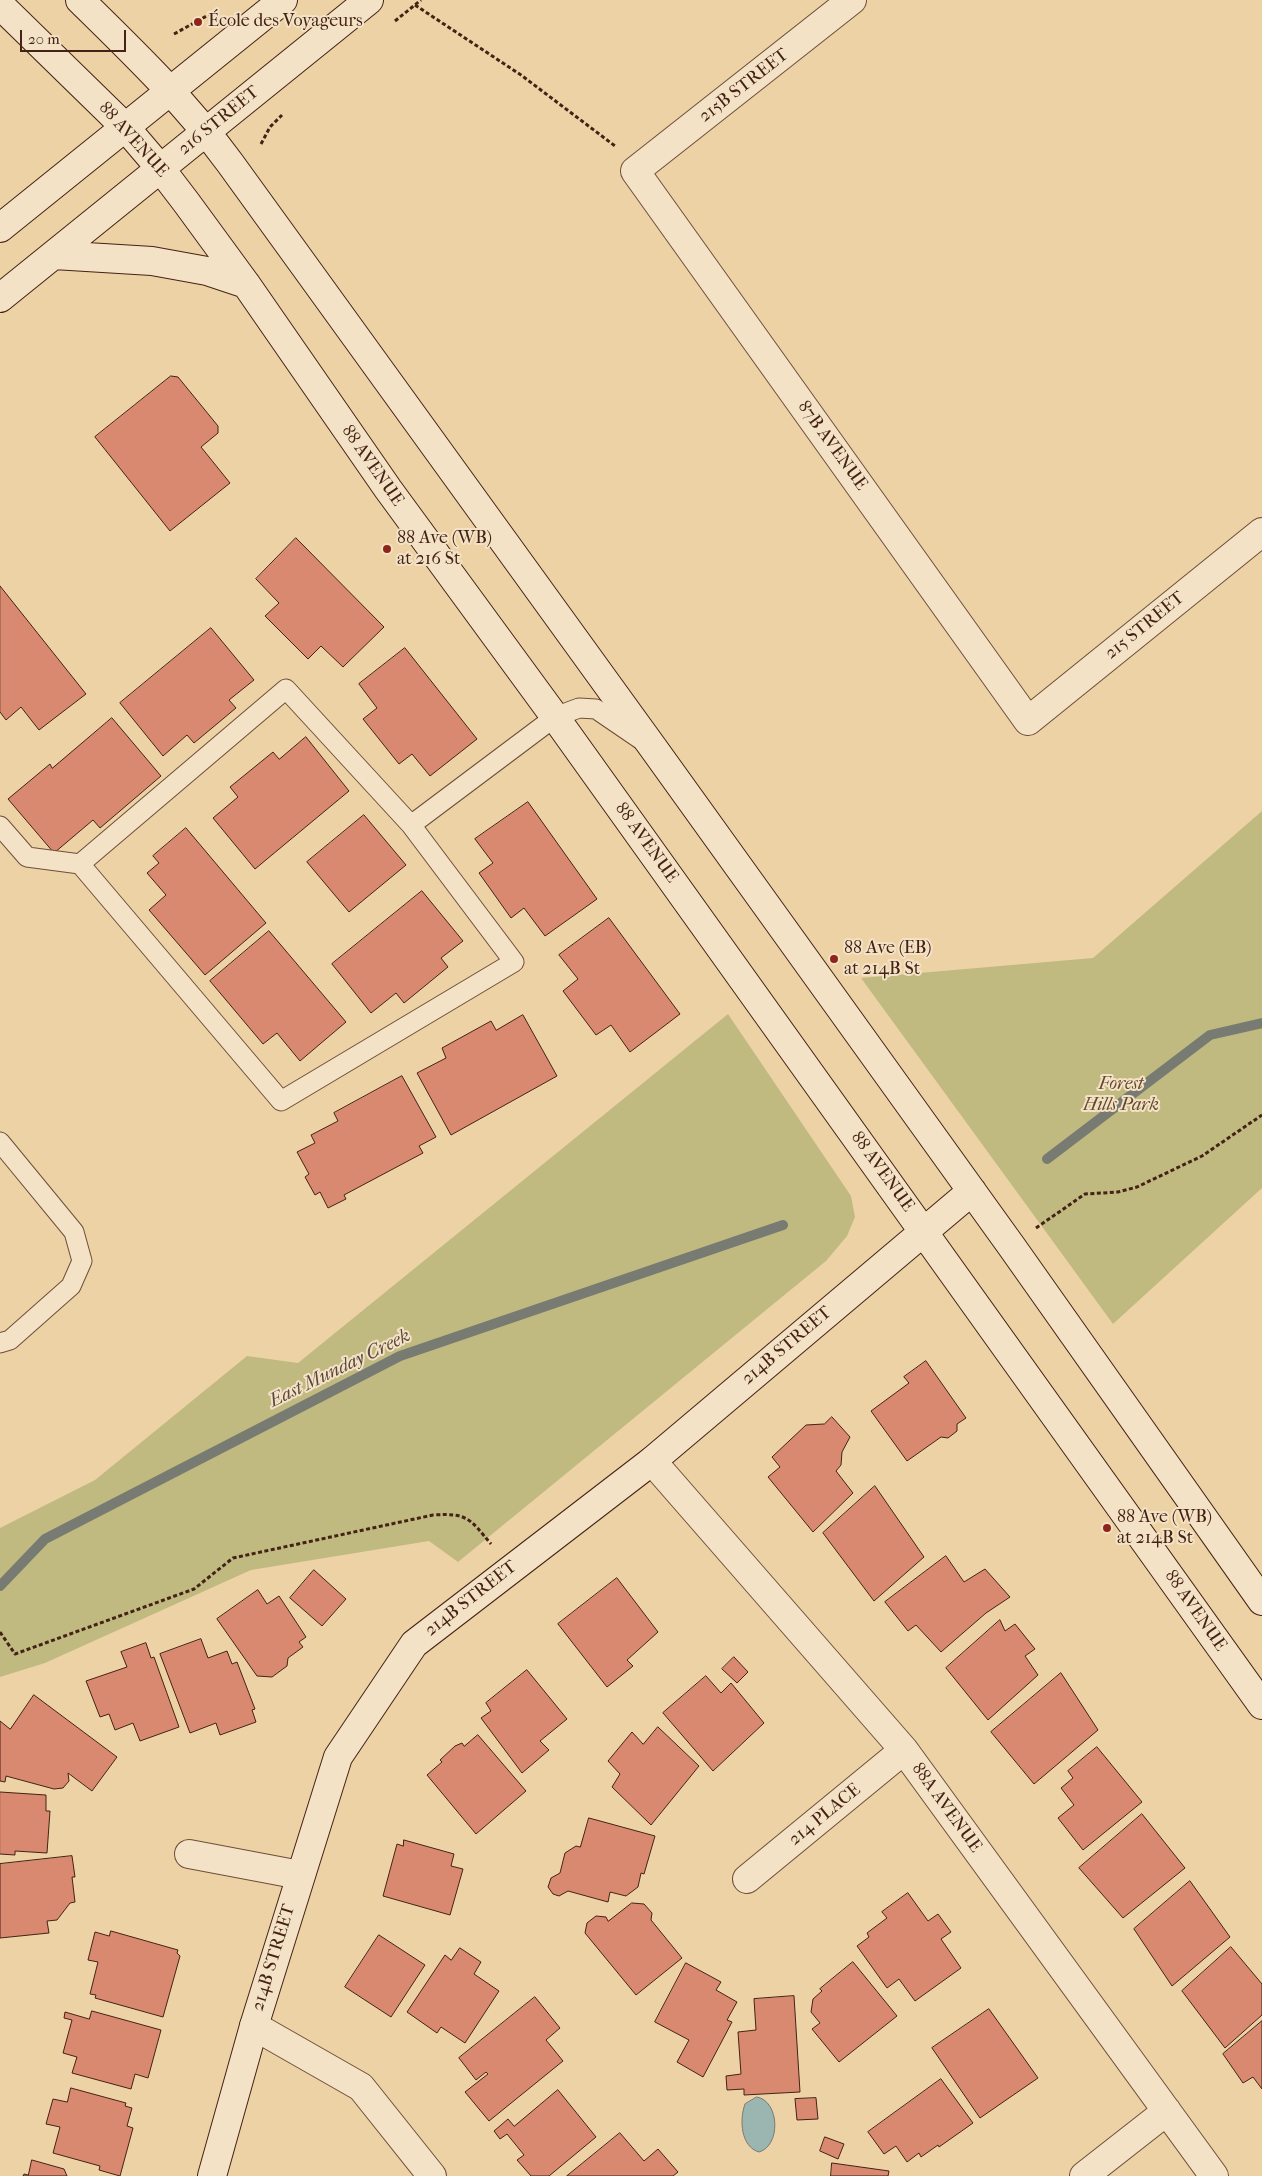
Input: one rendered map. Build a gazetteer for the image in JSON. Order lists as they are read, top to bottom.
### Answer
{
  "streets": {
    "main road": [
      "215B STREET",
      "216 STREET",
      "88 AVENUE",
      "87B AVENUE",
      "215 STREET",
      "214B STREET",
      "88A AVENUE",
      "214 PLACE"
    ]
  },
  "crossings": [
    ["215B STREET", "87B AVENUE"],
    ["216 STREET", "88 AVENUE"],
    ["88 AVENUE", "214B STREET"],
    ["87B AVENUE", "215 STREET"],
    ["214B STREET", "88A AVENUE"],
    ["88A AVENUE", "214 PLACE"]
  ],
  "water": ["East Munday Creek"],
  "parks": ["Forest Hills Park"],
  "places": [
    "École des Voyageurs",
    "88 Ave (WB) at 216 St",
    "88 Ave (EB) at 214B St",
    "88 Ave (WB) at 214B St"
  ],
  "scale_bar": "20 m"
}
